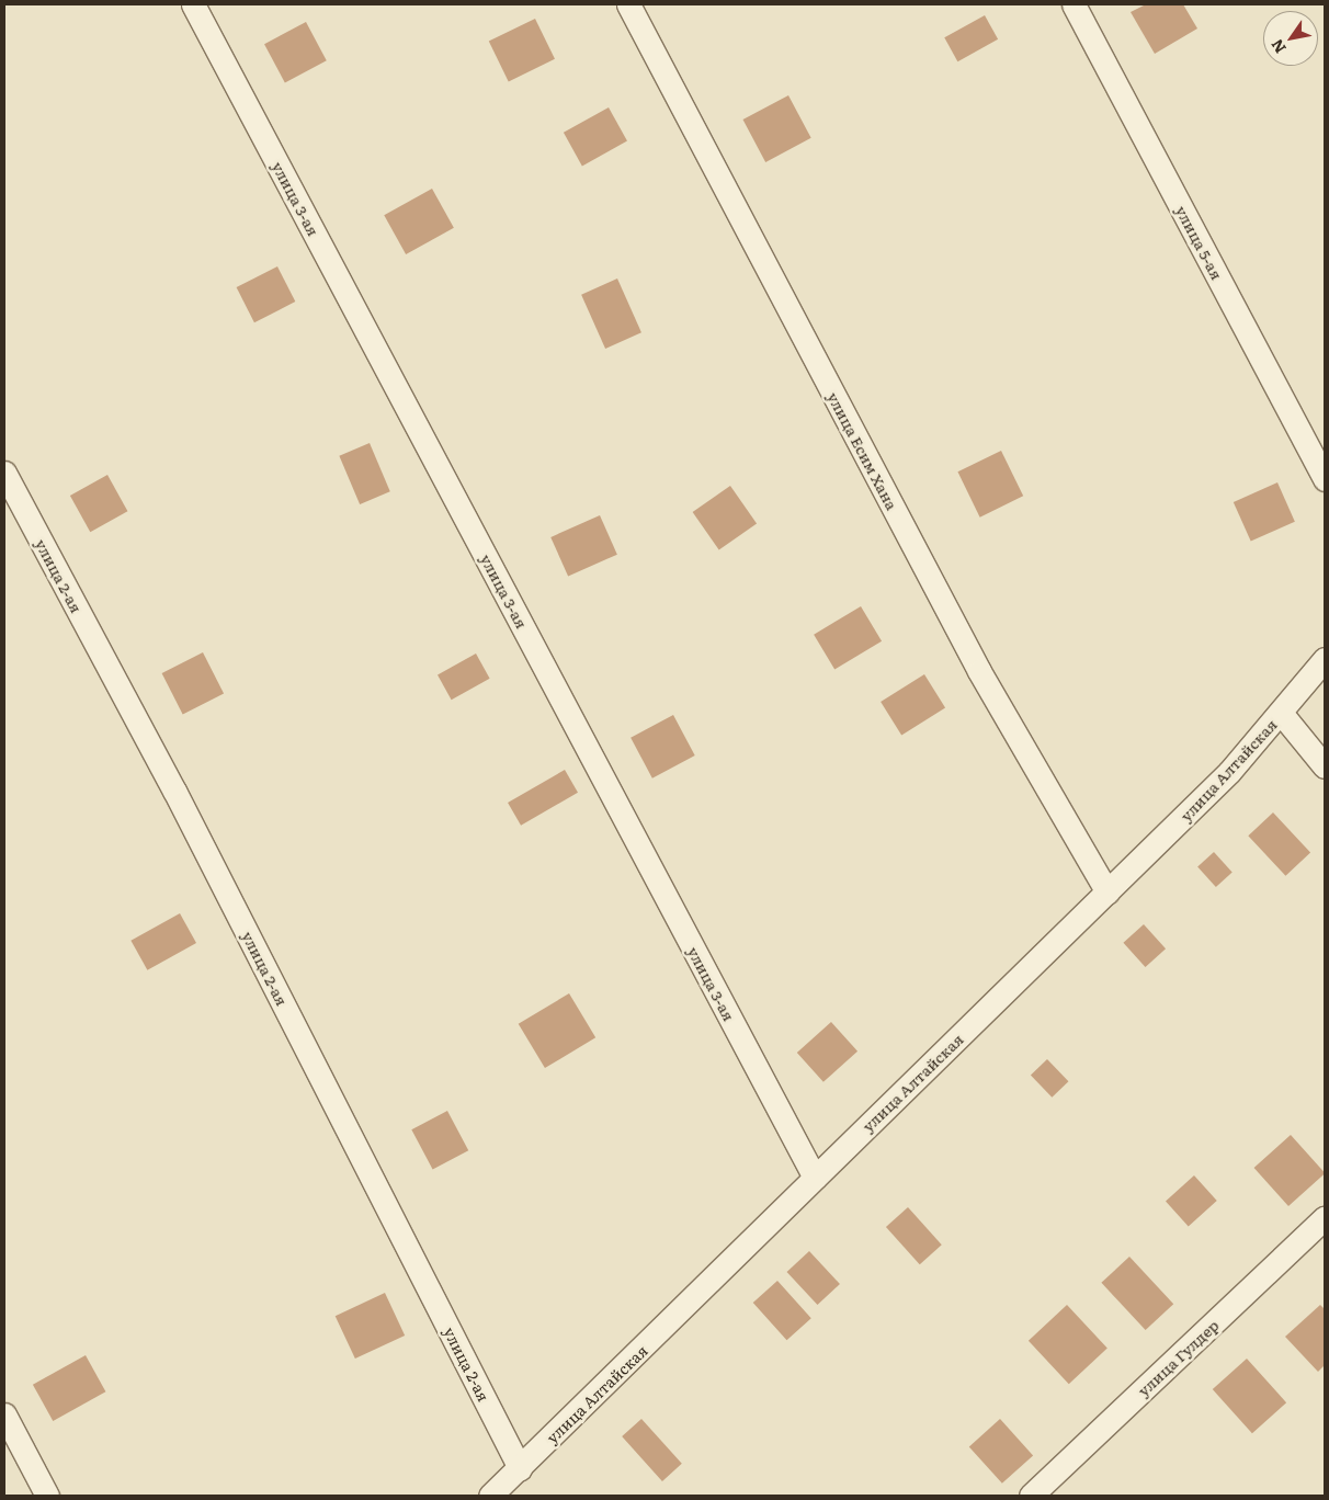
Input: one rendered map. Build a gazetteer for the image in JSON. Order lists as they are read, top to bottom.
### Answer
{
  "streets": {
    "street": [
      "улица 3-ая",
      "улица 5-ая",
      "улица Есим Хана",
      "улица 2-ая",
      "улица Алтайская",
      "улица Гулдер"
    ]
  },
  "crossings": [
    ["улица 3-ая", "улица Алтайская"],
    ["улица Есим Хана", "улица Алтайская"],
    ["улица 2-ая", "улица Алтайская"]
  ],
  "north": "bottom left"
}
